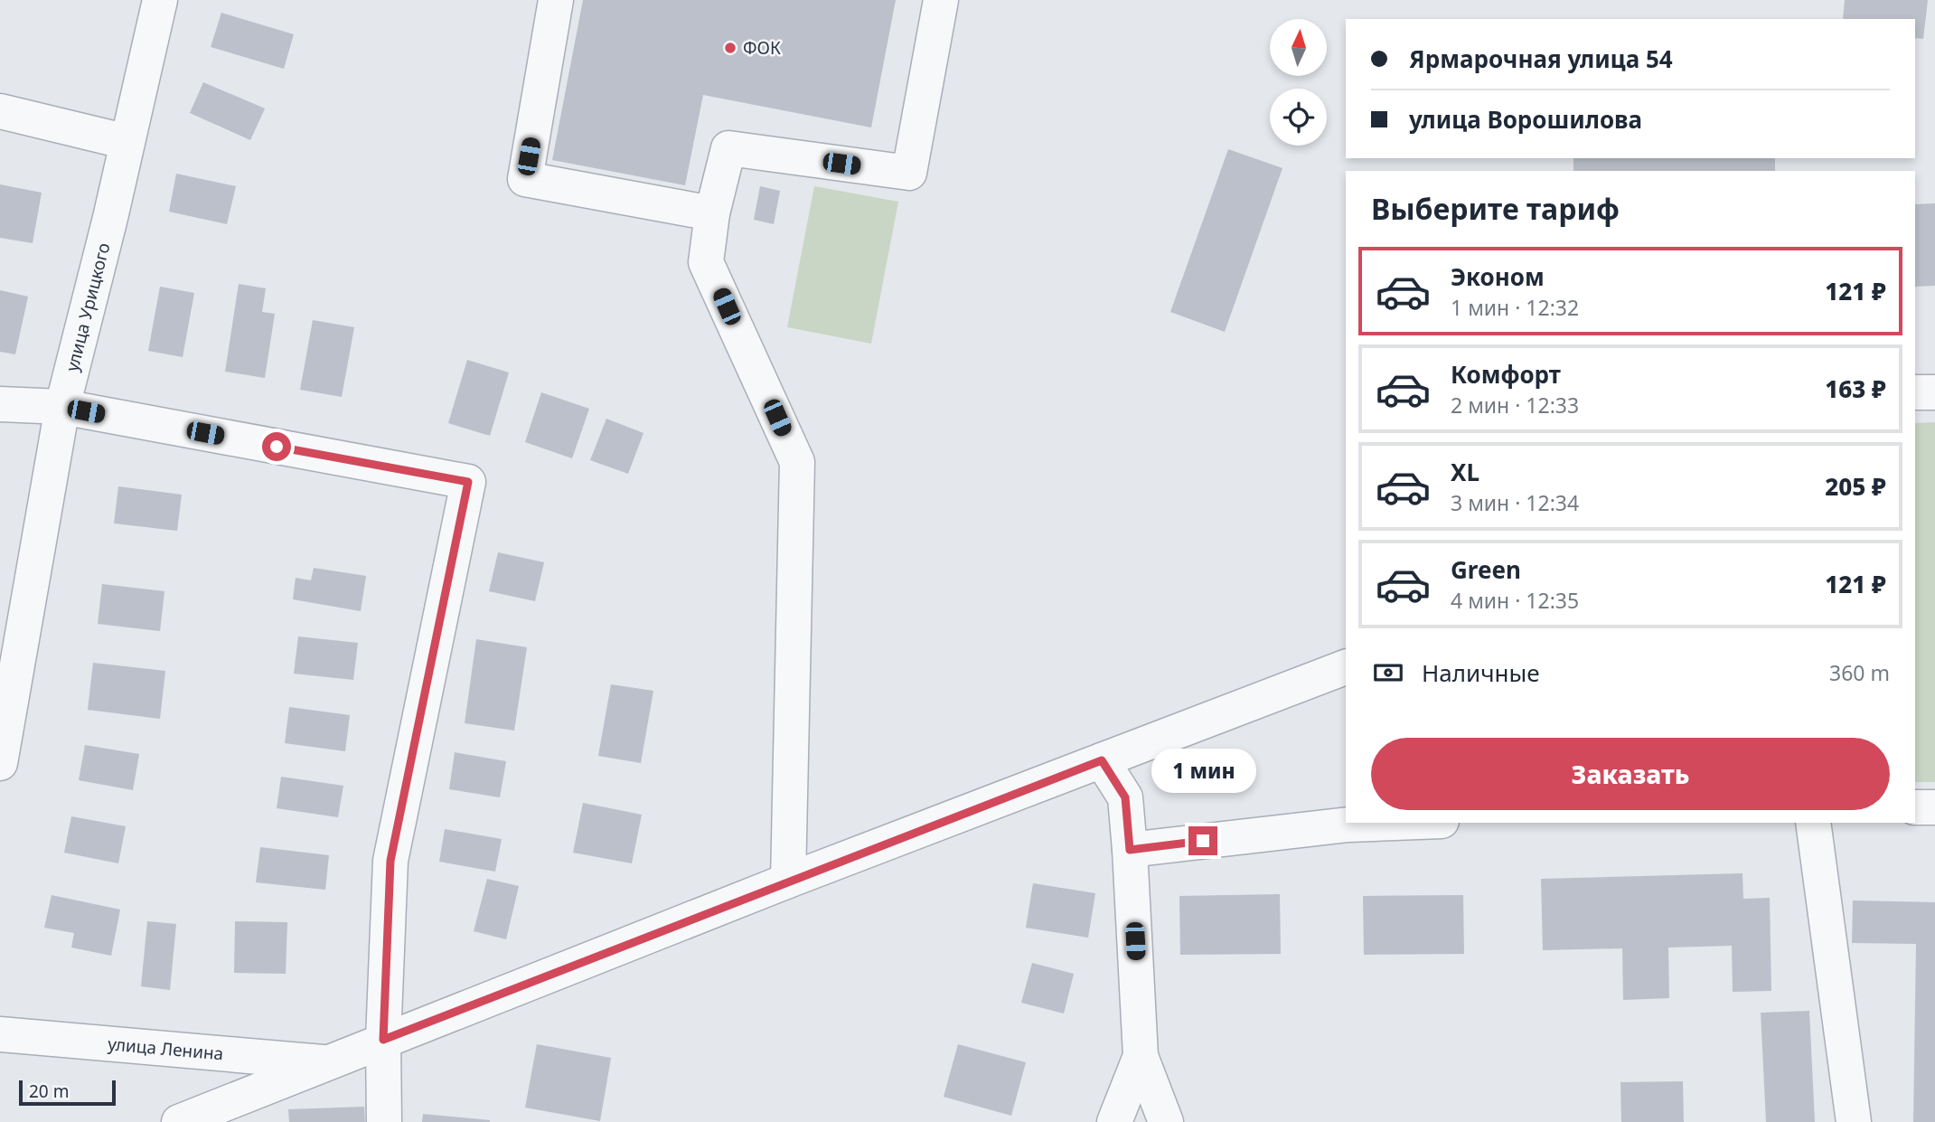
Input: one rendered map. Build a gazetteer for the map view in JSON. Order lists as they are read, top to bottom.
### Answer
{
  "streets": {
    "street": ["улица Урицкого", "улица Ленина"]
  },
  "places": ["ФОК"],
  "scale_bar": "20 m",
  "north": "top",
  "page": {
    "banner": ["Ярмарочная улица 54", "улица Ворошилова"],
    "heading": "Выберите тариф",
    "list": [
      {
        "name": "Эконом",
        "note": "1 мин · 12:32",
        "value": "121 ₽"
      },
      {
        "name": "Комфорт",
        "note": "2 мин · 12:33",
        "value": "163 ₽"
      },
      {
        "name": "XL",
        "note": "3 мин · 12:34",
        "value": "205 ₽"
      },
      {
        "name": "Green",
        "note": "4 мин · 12:35",
        "value": "121 ₽"
      }
    ],
    "pay": ["Наличные", "360 m"],
    "buttons": "Заказать",
    "bubble": "1 мин",
    "scale": "20 m"
  }
}
